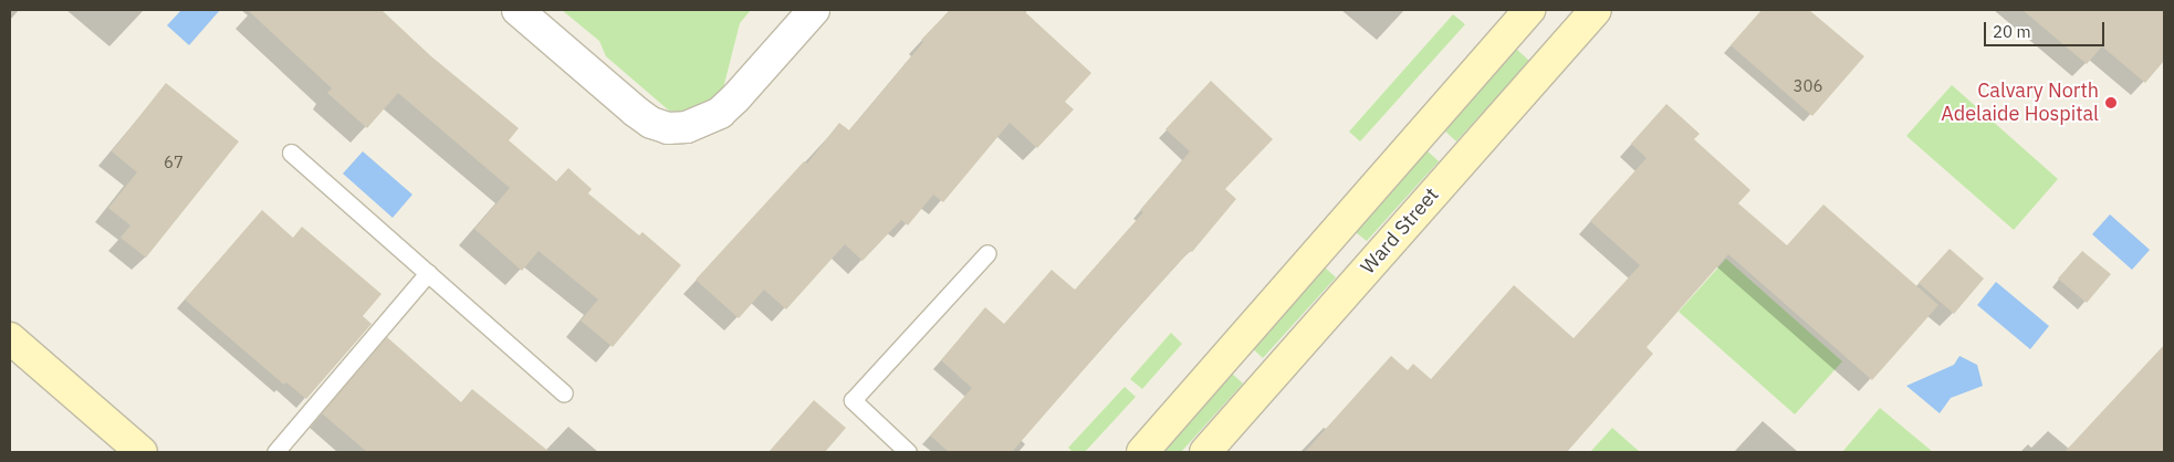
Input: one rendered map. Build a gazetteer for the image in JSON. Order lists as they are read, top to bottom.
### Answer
{
  "streets": {
    "street": ["Ward Street"]
  },
  "places": ["Calvary North Adelaide Hospital"],
  "house_numbers": ["306", "67"],
  "scale_bar": "20 m"
}
